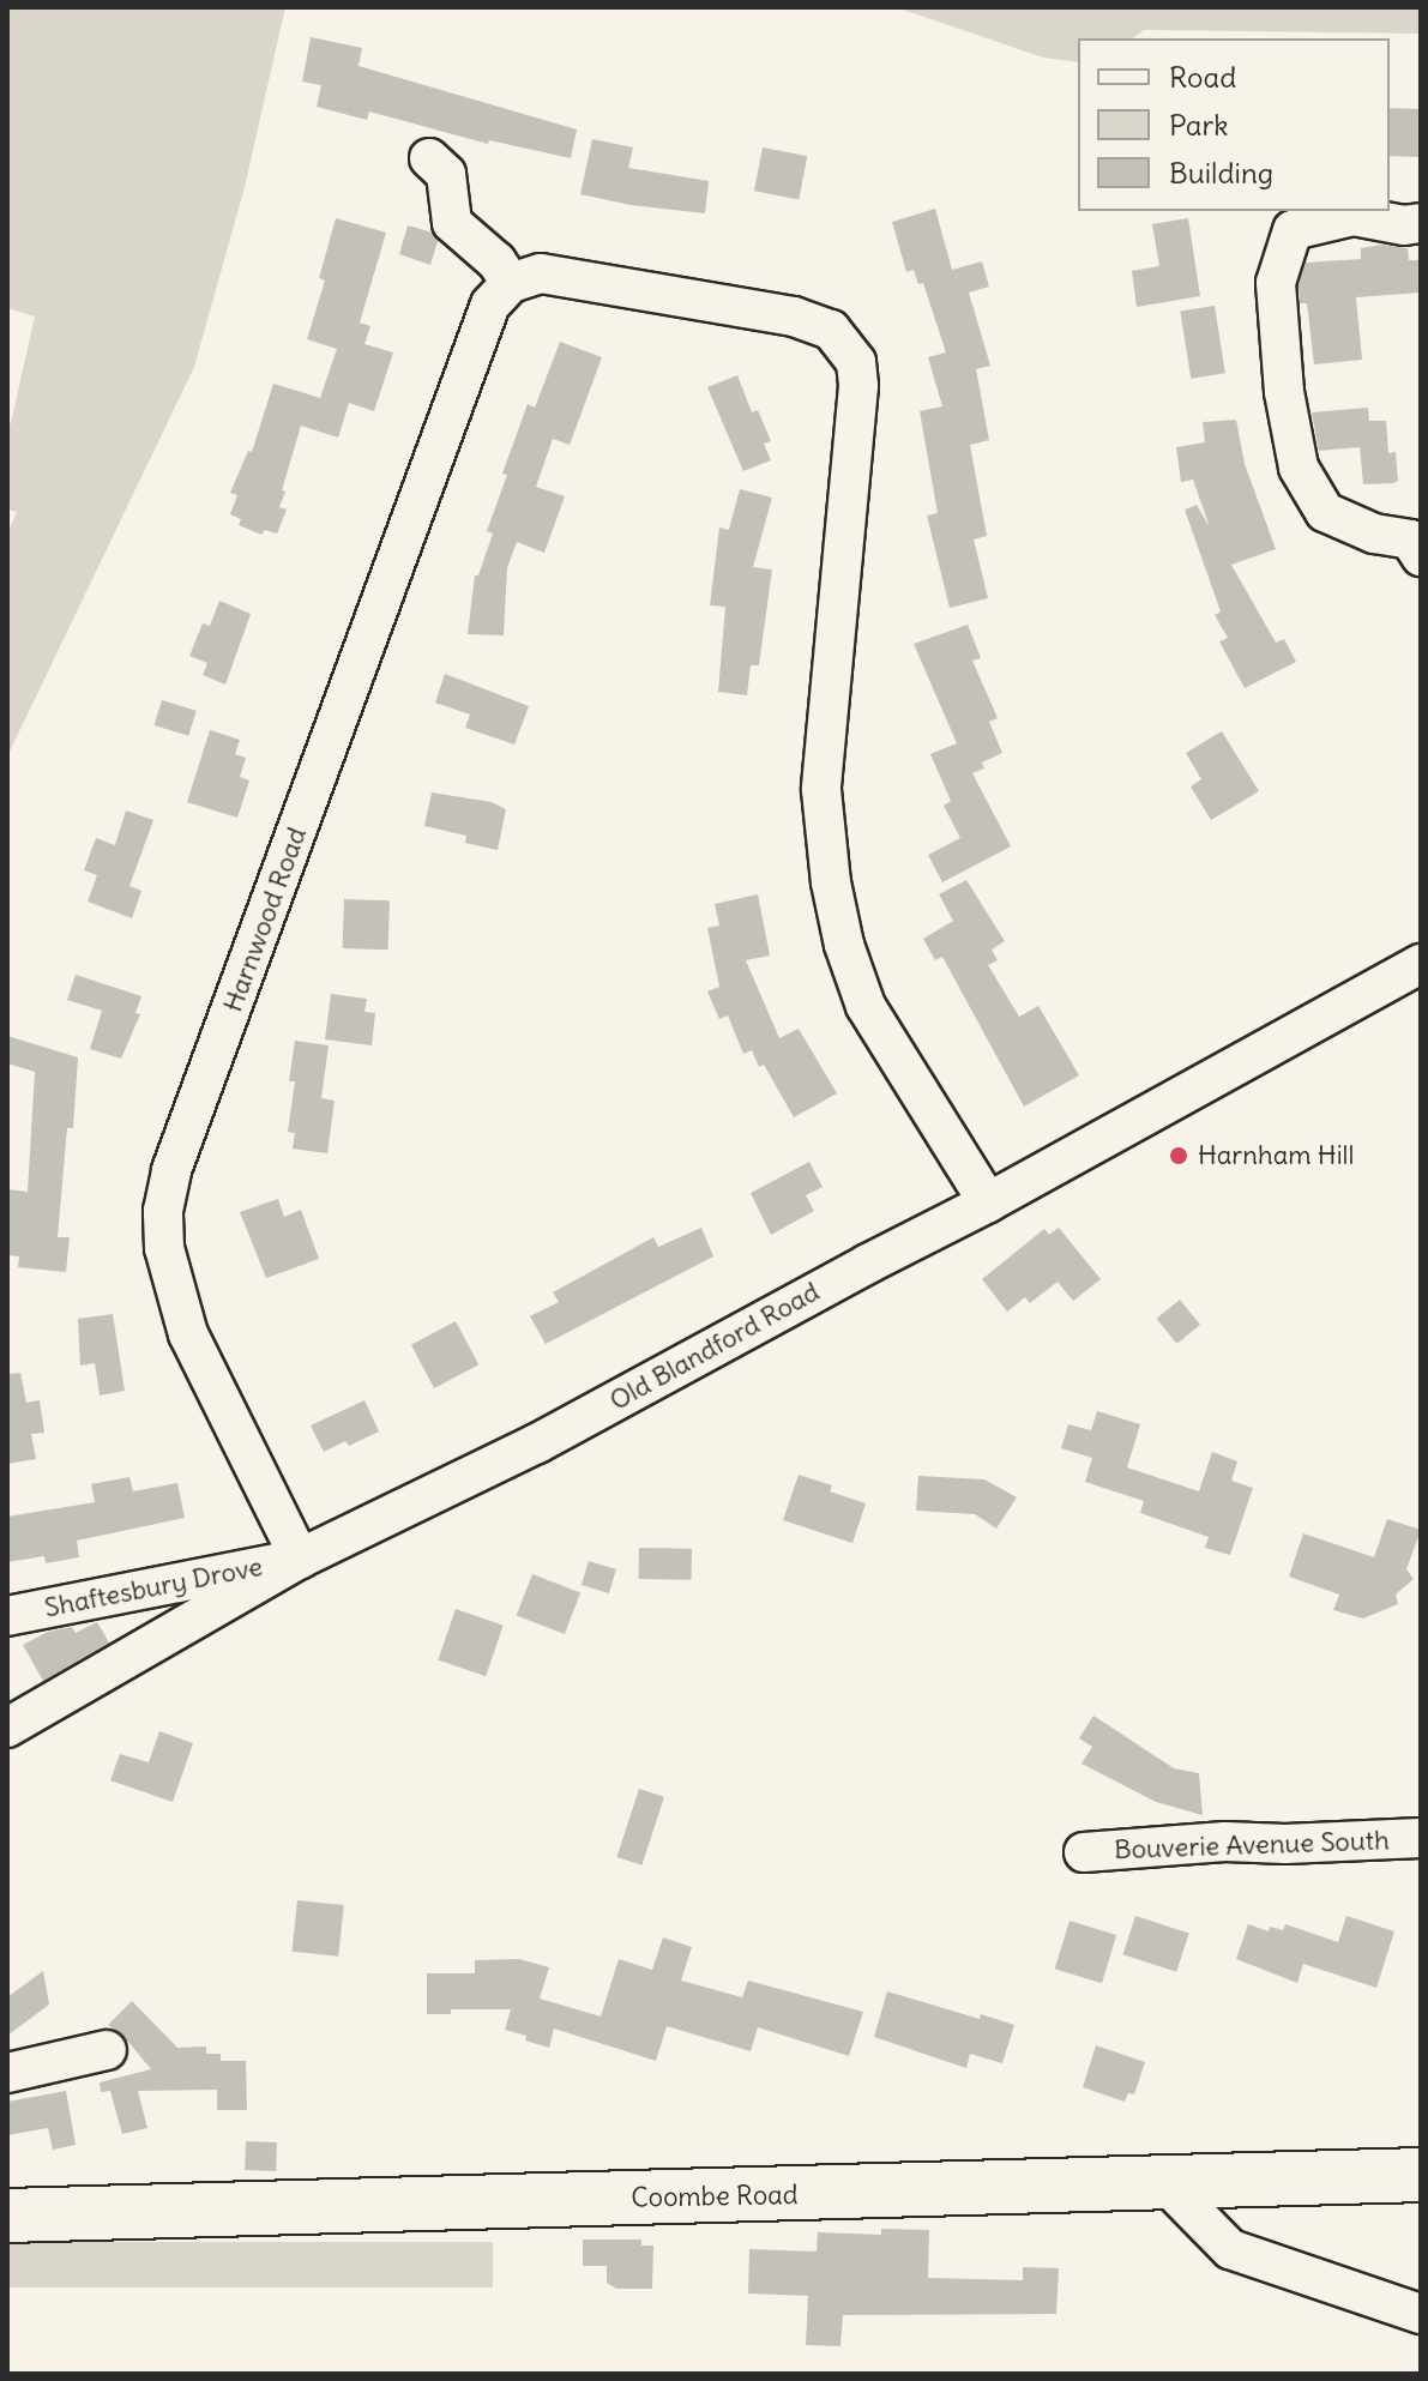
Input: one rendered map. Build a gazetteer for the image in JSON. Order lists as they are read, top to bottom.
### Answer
{
  "streets": {
    "highway": ["Coombe Road"],
    "street": [
      "Harnwood Road",
      "Old Blandford Road",
      "Shaftesbury Drove",
      "Bouverie Avenue South"
    ]
  },
  "crossings": [
    ["Harnwood Road", "Old Blandford Road"],
    ["Harnwood Road", "Shaftesbury Drove"],
    ["Old Blandford Road", "Shaftesbury Drove"]
  ],
  "places": ["Harnham Hill"],
  "legend": ["Road", "Park", "Building"]
}
